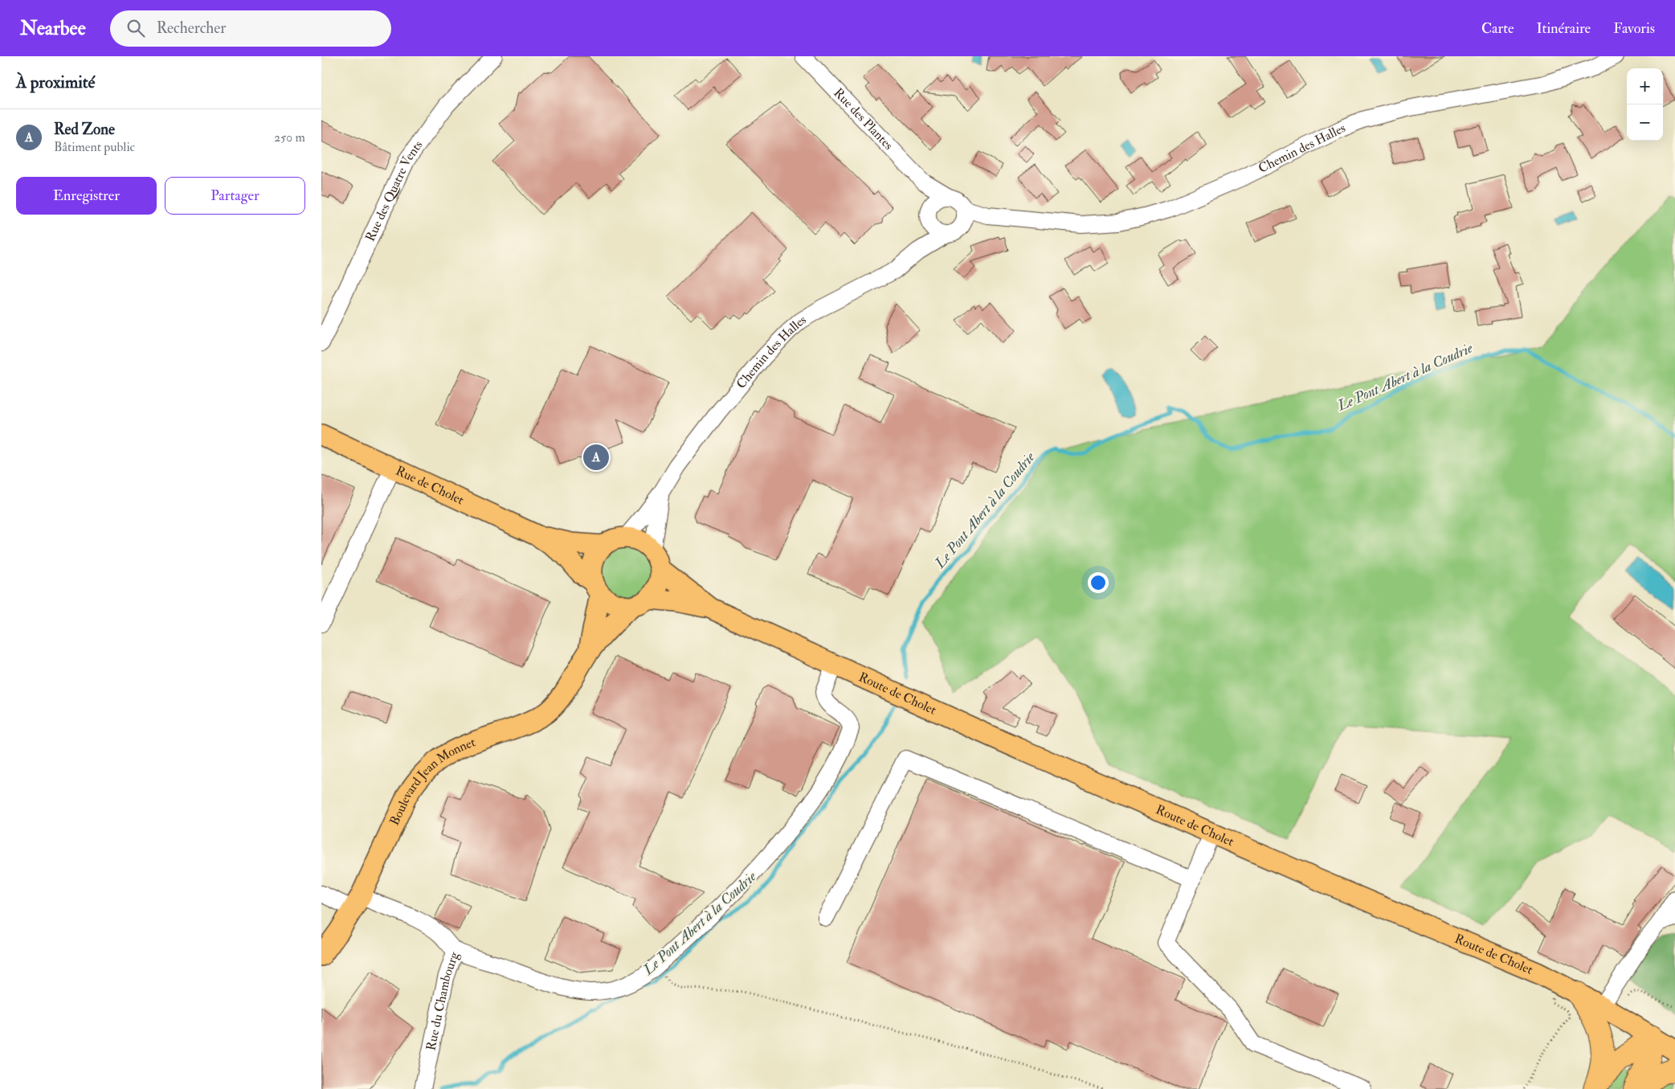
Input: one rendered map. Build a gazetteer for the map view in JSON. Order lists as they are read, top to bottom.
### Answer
{
  "streets": {
    "main road": ["Rue de Cholet", "Route de Cholet", "Boulevard Jean Monnet"],
    "street": [
      "Rue des Plantes",
      "Chemin des Halles",
      "Rue des Quatre Vents",
      "Rue du Chambourg"
    ]
  },
  "crossings": [
    ["Rue des Plantes", "Chemin des Halles"],
    ["Chemin des Halles", "Rue de Cholet"],
    ["Chemin des Halles", "Route de Cholet"],
    ["Rue de Cholet", "Route de Cholet"],
    ["Boulevard Jean Monnet", "Rue du Chambourg"]
  ],
  "water": ["Le Pont Abert à la Coudrie"],
  "page": {
    "header": "Nearbee",
    "search": "Rechercher",
    "nav": ["Carte", "Itinéraire", "Favoris"],
    "heading": "À proximité",
    "map_buttons": ["+", "−"],
    "list": [
      {
        "mark": "A",
        "name": "Red Zone",
        "note": "Bâtiment public",
        "value": "250 m"
      }
    ],
    "buttons": ["Enregistrer", "Partager"],
    "pins": "A"
  }
}
